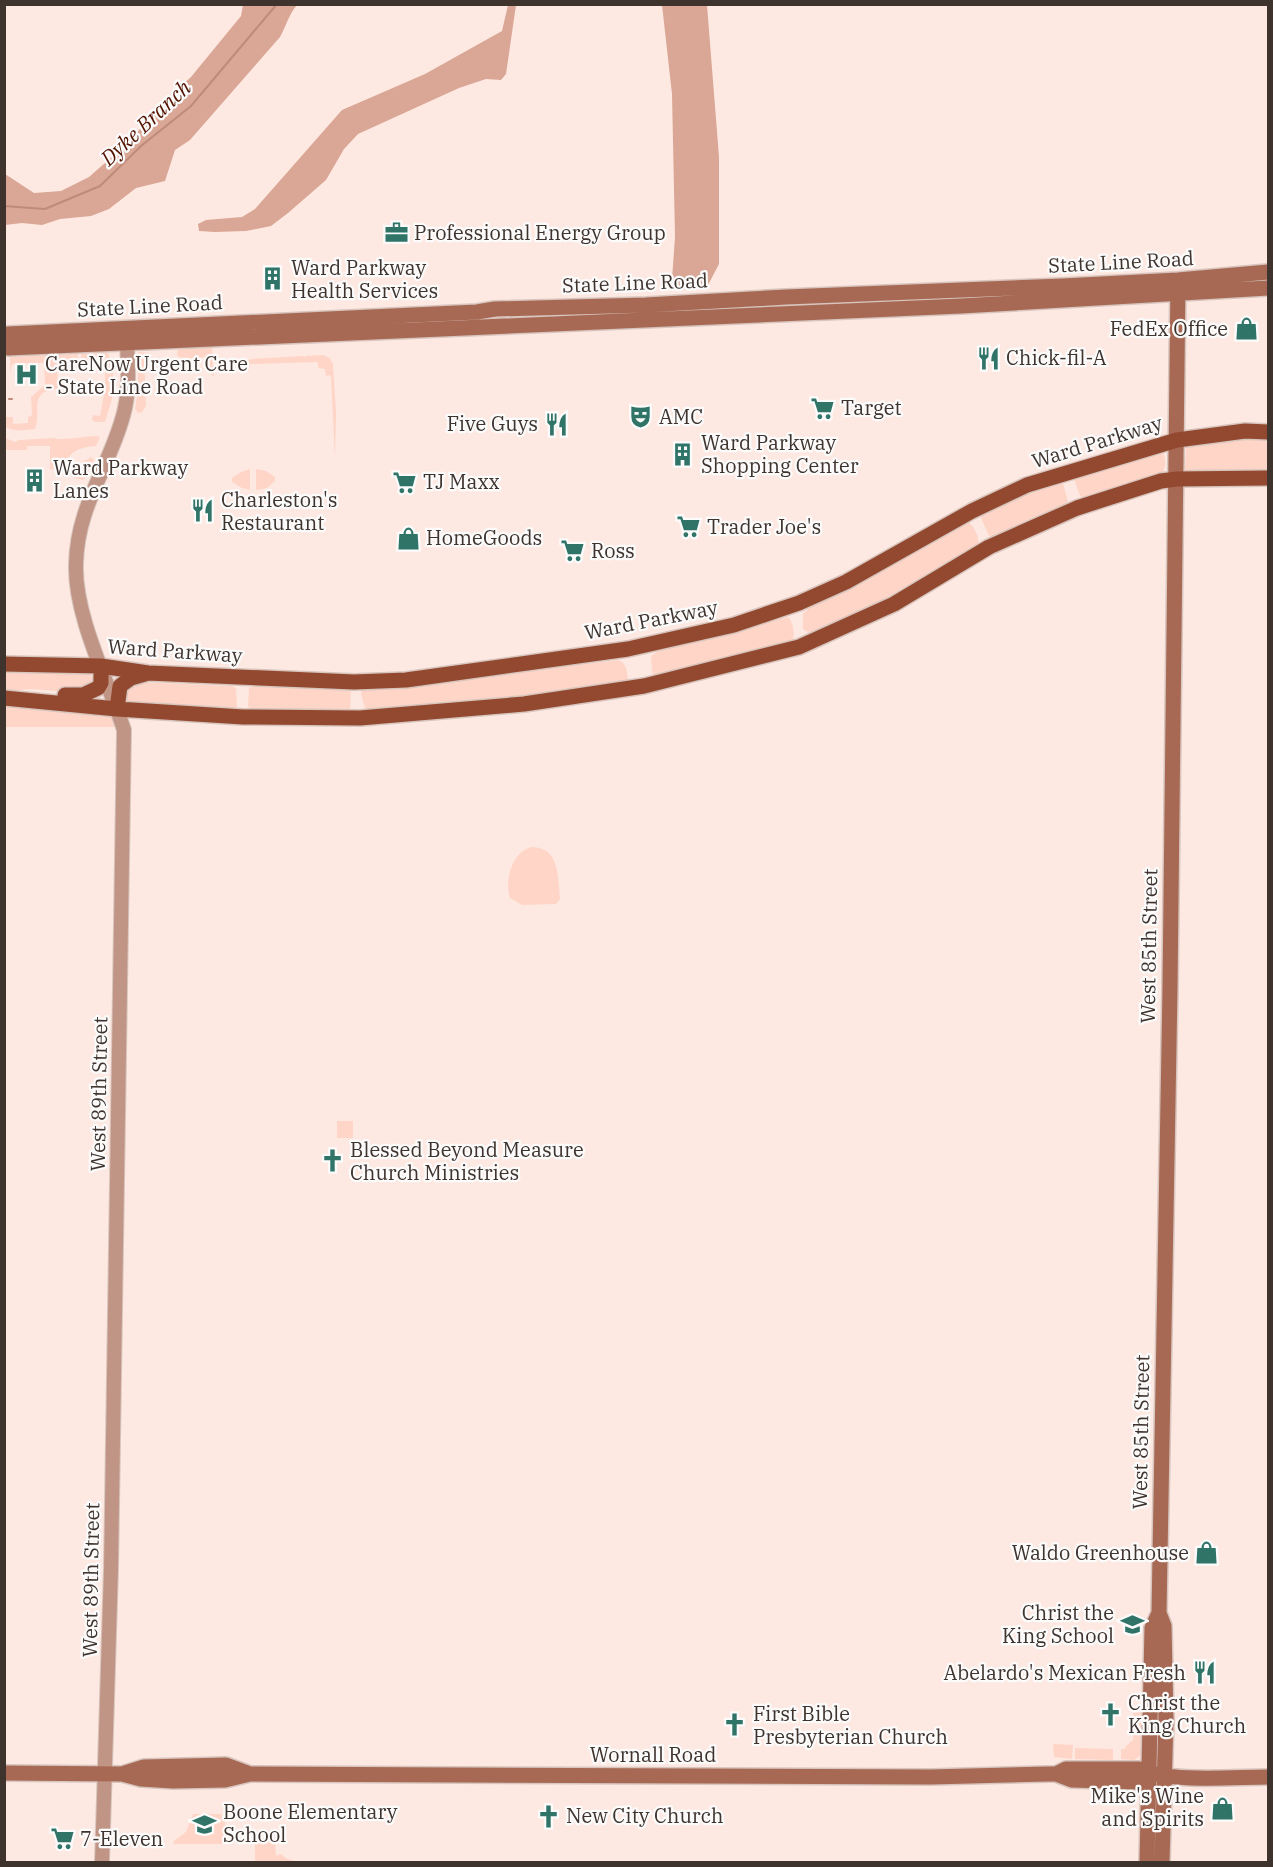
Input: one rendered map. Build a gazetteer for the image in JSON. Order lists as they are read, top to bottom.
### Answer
{
  "streets": {
    "main road": [
      "State Line Road",
      "Ward Parkway",
      "West 85th Street",
      "Wornall Road"
    ],
    "street": ["West 89th Street"]
  },
  "crossings": [
    ["State Line Road", "West 85th Street"],
    ["State Line Road", "West 89th Street"],
    ["Ward Parkway", "West 85th Street"],
    ["Ward Parkway", "West 89th Street"],
    ["West 85th Street", "Wornall Road"],
    ["West 89th Street", "Wornall Road"]
  ],
  "water": ["Dyke Branch"],
  "places": {
    "office": ["Professional Energy Group"],
    "building": ["Ward Parkway Health Services", "Ward Parkway Shopping Center", "Ward Parkway Lanes"],
    "shop": [
      "FedEx Office",
      "HomeGoods",
      "Waldo Greenhouse",
      "Mike's Wine and Spirits"
    ],
    "restaurant": [
      "Chick-fil-A",
      "Five Guys",
      "Charleston's Restaurant",
      "Abelardo's Mexican Fresh"
    ],
    "hospital": ["CareNow Urgent Care - State Line Road"],
    "supermarket": [
      "Target",
      "TJ Maxx",
      "Trader Joe's",
      "Ross",
      "7-Eleven"
    ],
    "theatre": ["AMC"],
    "church": [
      "Blessed Beyond Measure Church Ministries",
      "Christ the King Church",
      "First Bible Presbyterian Church",
      "New City Church"
    ],
    "school or university": ["Christ the King School", "Boone Elementary School"]
  }
}
